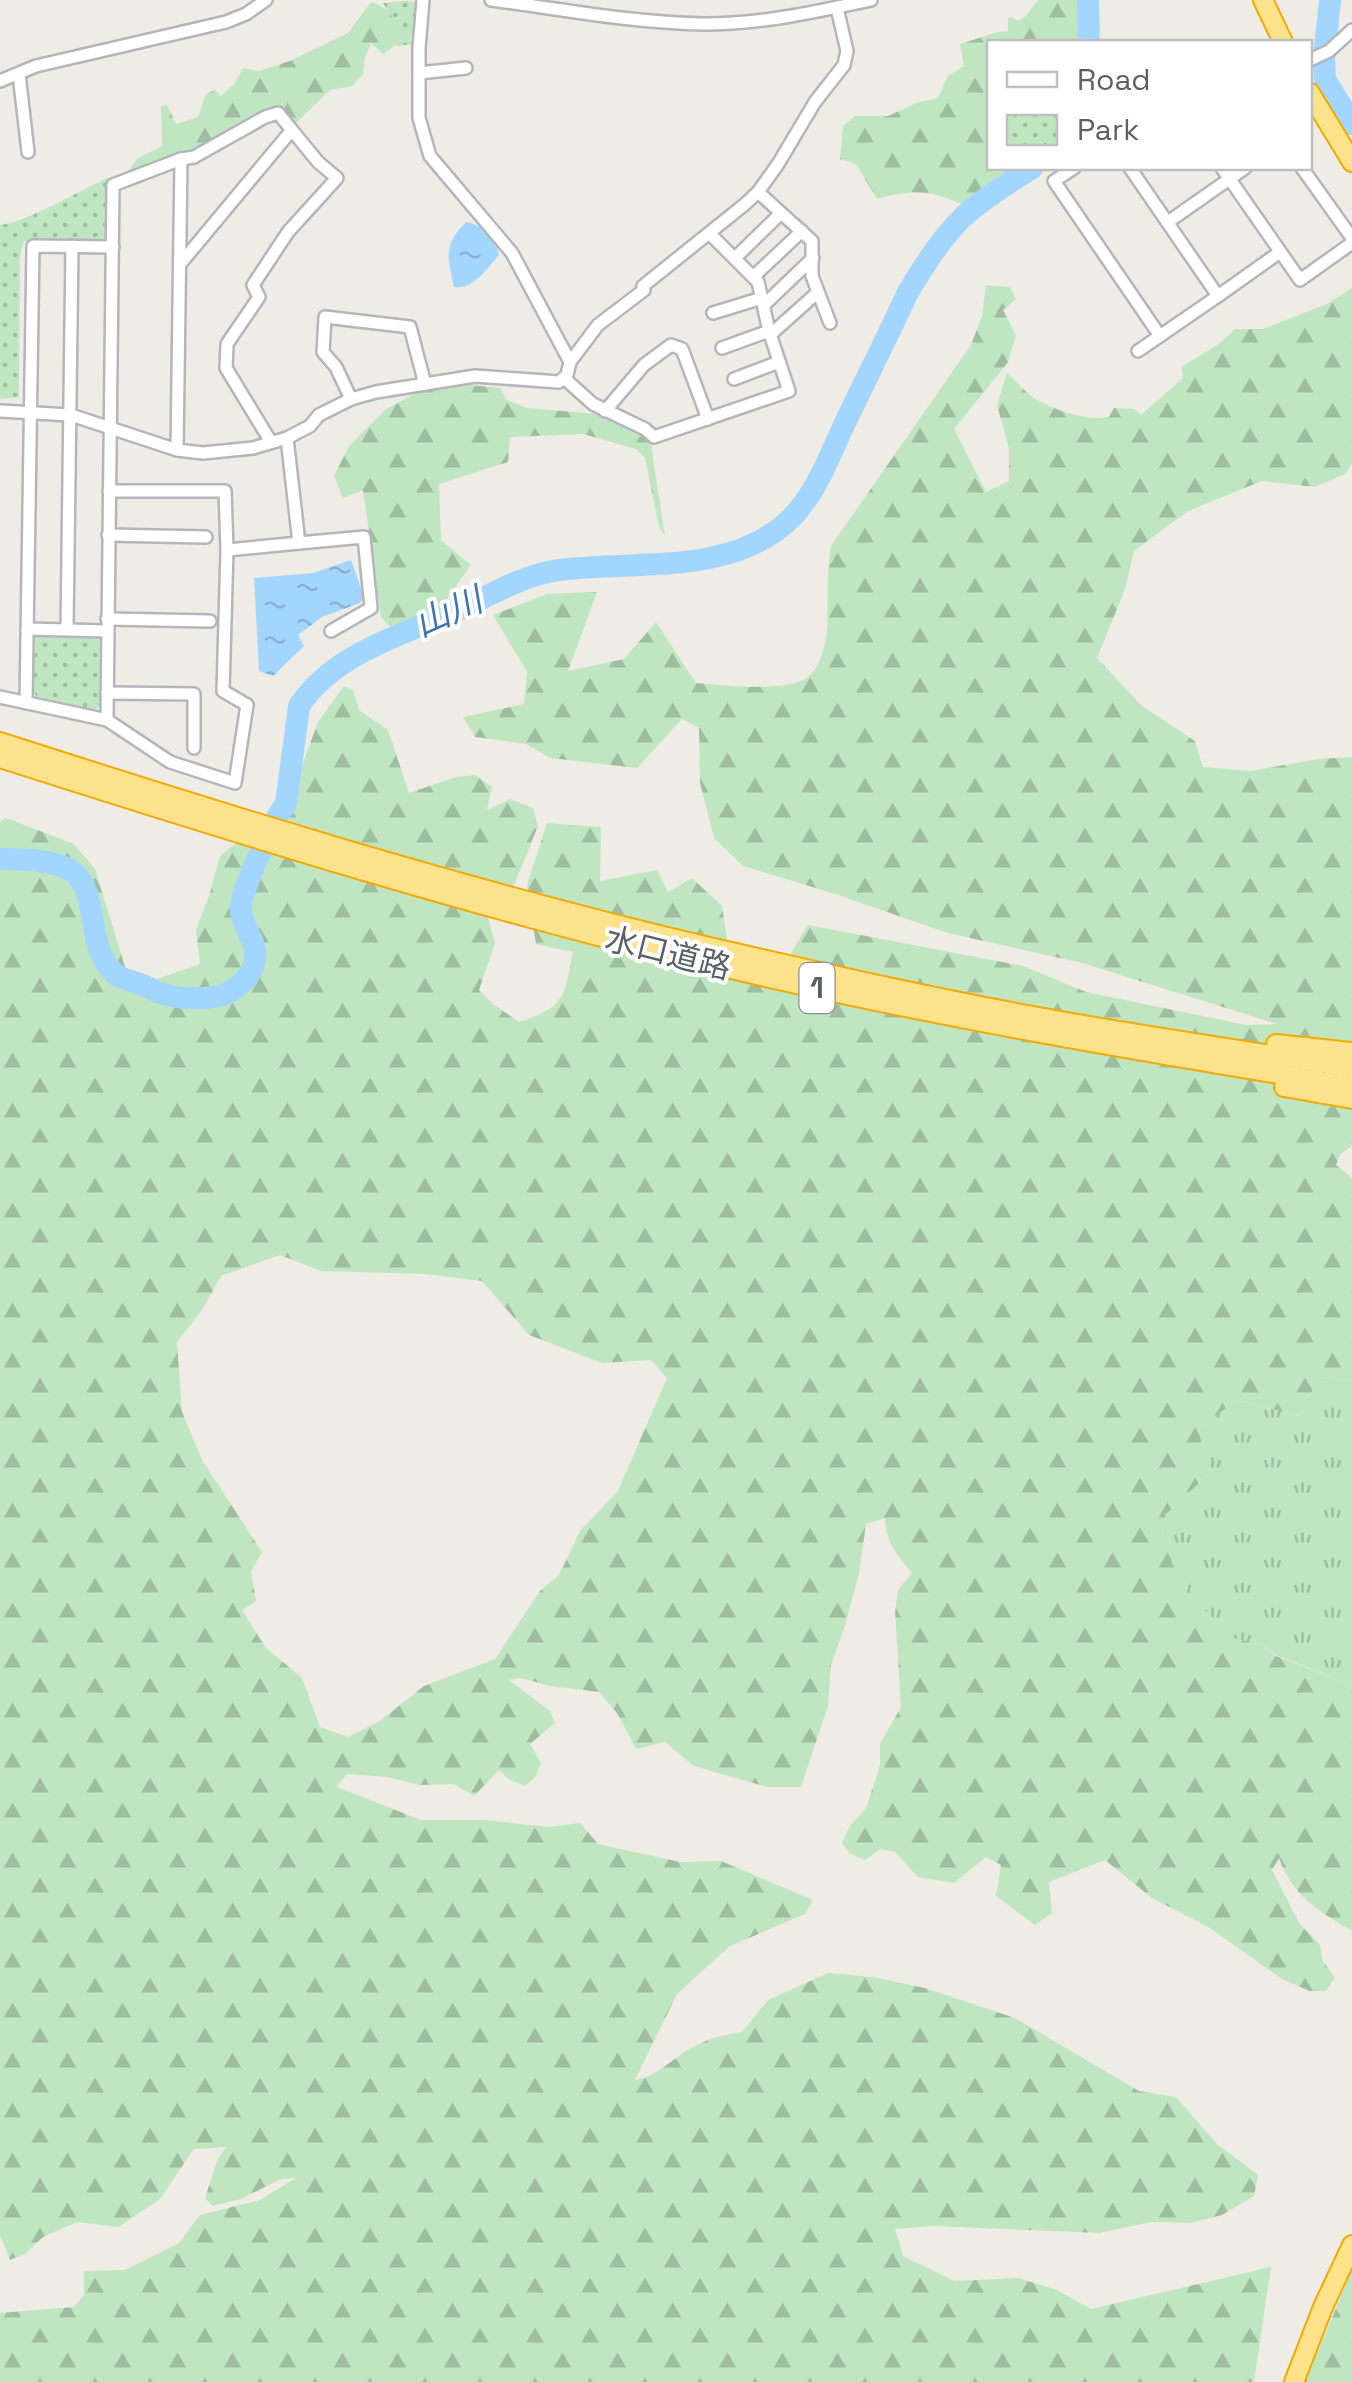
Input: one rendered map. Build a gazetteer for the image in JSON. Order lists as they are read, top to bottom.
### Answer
{
  "streets": {
    "highway": ["水口道路", "1"]
  },
  "crossings": [
    ["水口道路", "1"]
  ],
  "water": ["山川"],
  "legend": ["Road", "Park"]
}
